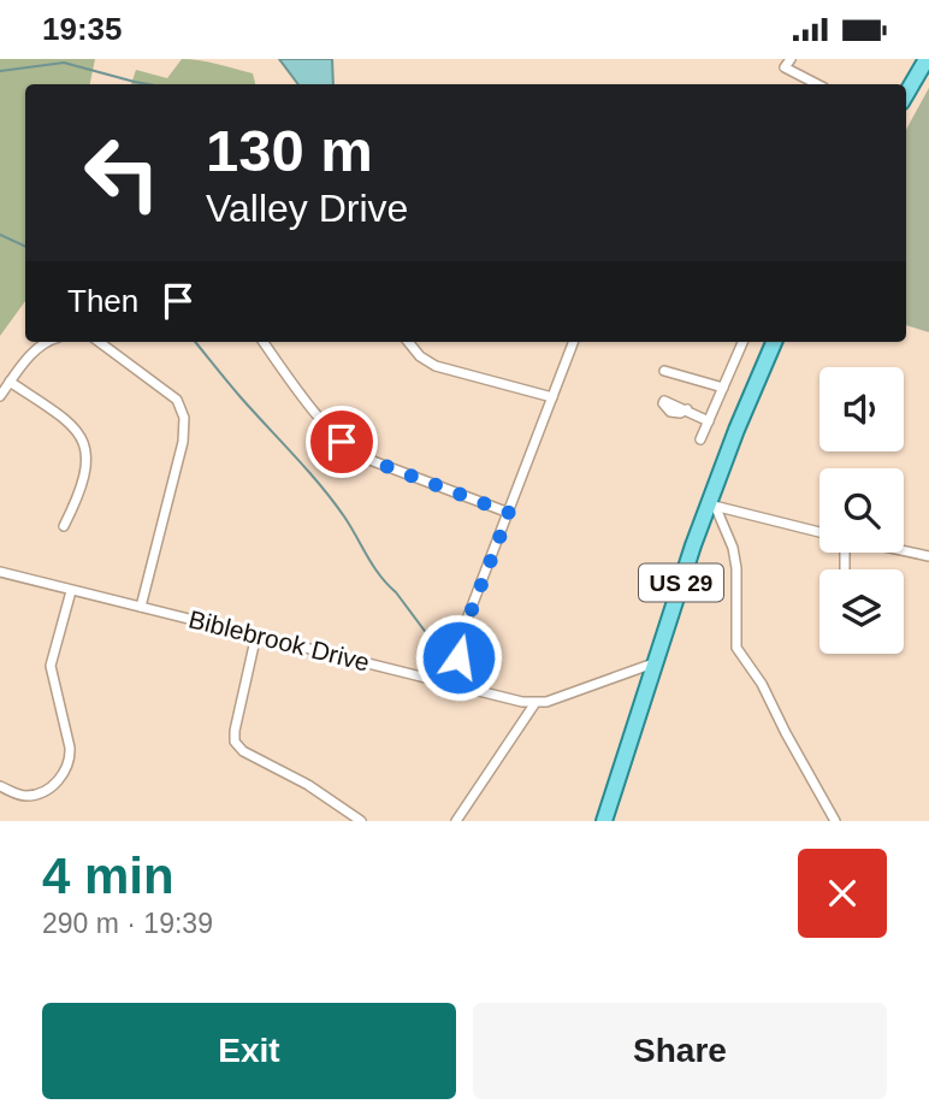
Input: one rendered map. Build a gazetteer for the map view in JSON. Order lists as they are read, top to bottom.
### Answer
{
  "streets": {
    "main road": ["US 29"],
    "street": ["Biblebrook Drive"]
  },
  "page": {
    "status": "19:35",
    "turn": ["130 m", "Valley Drive"],
    "then": "Then",
    "heading": ["4 min", "290 m · 19:39"],
    "buttons": ["Exit", "Share"]
  }
}
